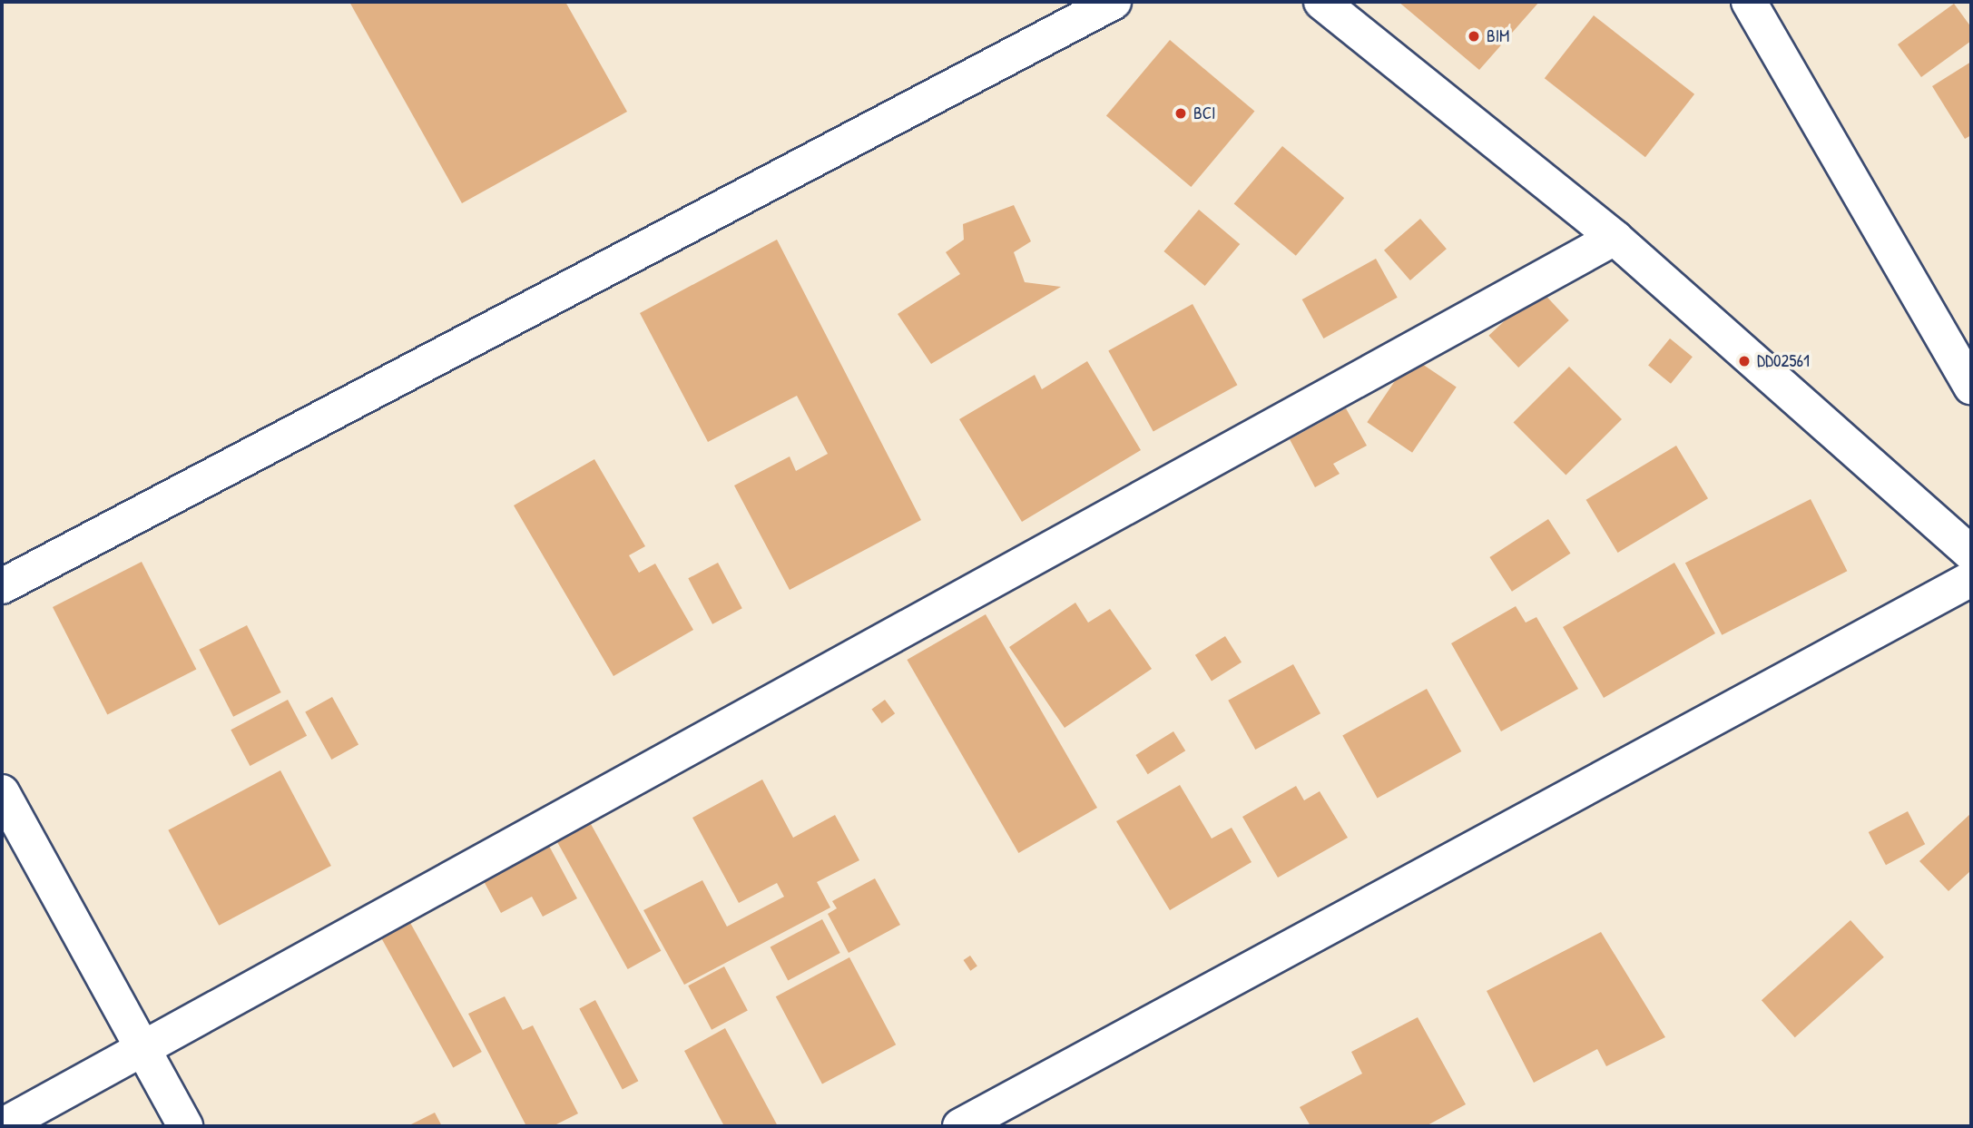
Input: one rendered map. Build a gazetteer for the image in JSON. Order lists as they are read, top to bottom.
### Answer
{
  "places": ["BIM", "BCI", "DD02561"]
}
